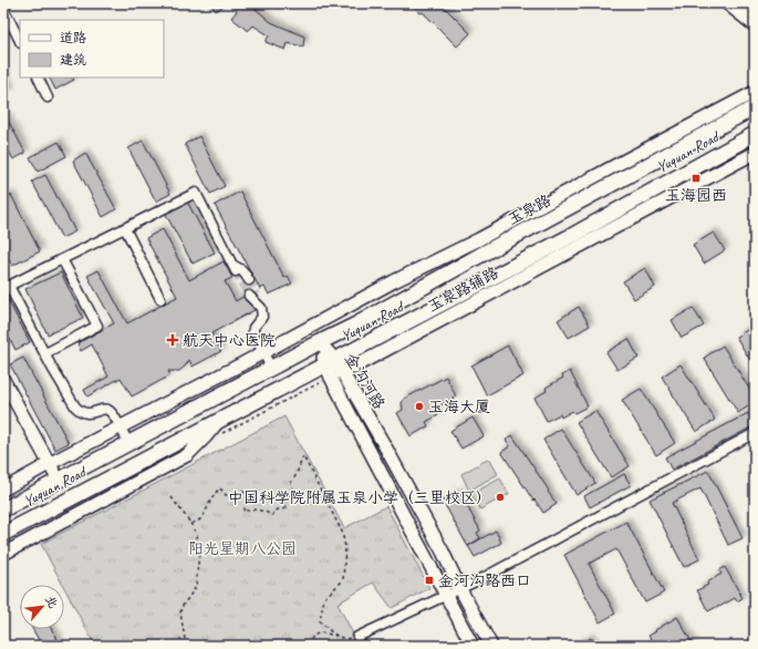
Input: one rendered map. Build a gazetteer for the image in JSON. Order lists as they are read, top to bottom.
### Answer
{
  "streets": {
    "main road": ["Yuquan Road", "玉泉路"],
    "street": ["玉泉路辅路", "金沟河路"]
  },
  "crossings": [
    ["Yuquan Road", "玉泉路"],
    ["Yuquan Road", "玉泉路辅路"],
    ["Yuquan Road", "金沟河路"],
    ["玉泉路", "金沟河路"],
    ["玉泉路辅路", "金沟河路"]
  ],
  "parks": ["阳光星期八公园"],
  "places": {
    "transit": ["玉海园西", "金河沟路西口"],
    "health": ["航天中心医院"],
    "other": ["玉海大厦", "中国科学院附属玉泉小学（三里校区）"]
  },
  "legend": ["道路", "建筑"],
  "north": "top right"
}
